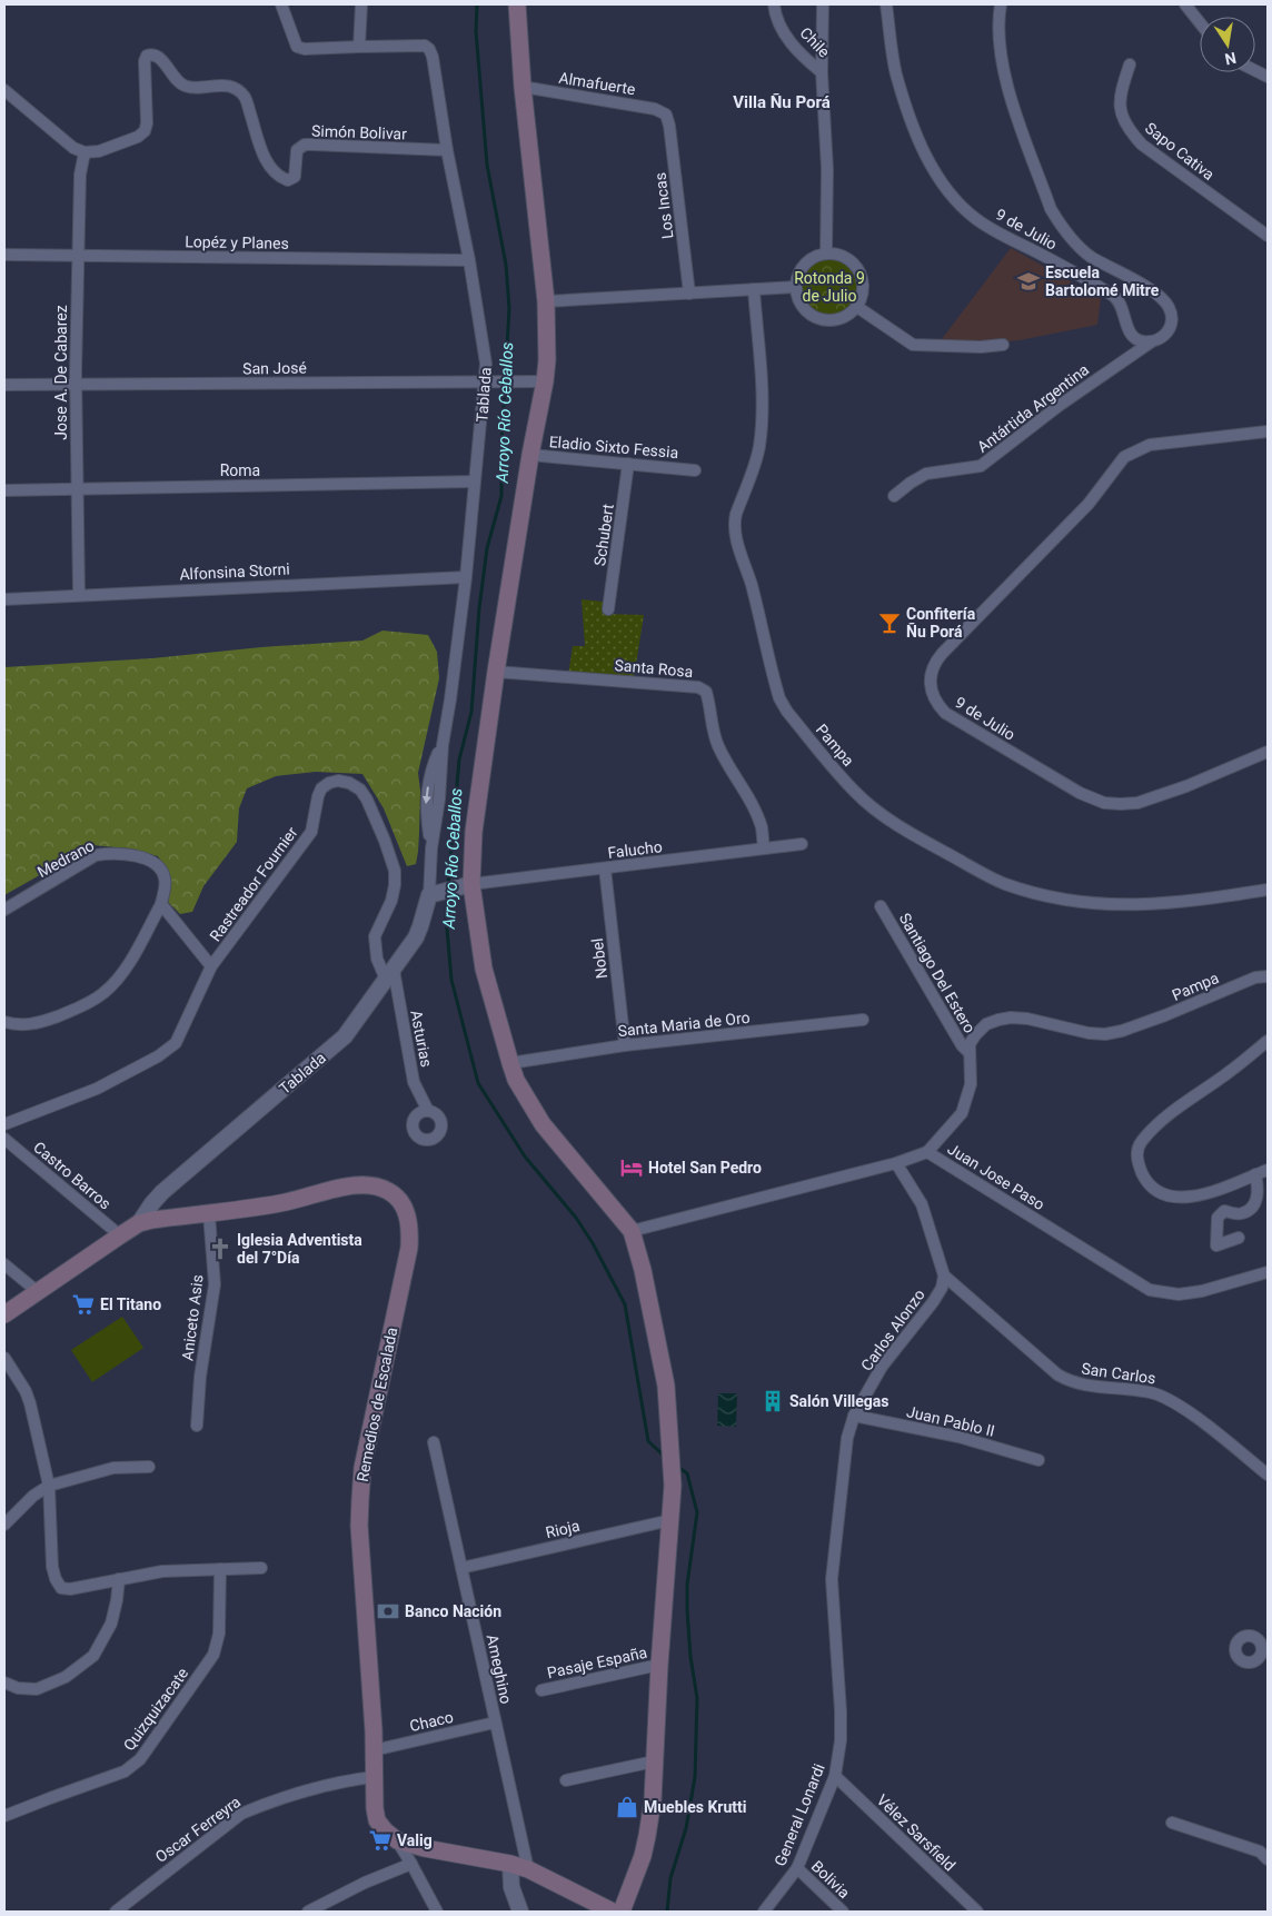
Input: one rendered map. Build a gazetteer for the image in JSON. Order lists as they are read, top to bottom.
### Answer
{
  "streets": {
    "main road": ["Remedios de Escalada"],
    "street": [
      "Chile",
      "Almafuerte",
      "Simón Bolivar",
      "Sapo Cativa",
      "Los Incas",
      "9 de Julio",
      "Lopéz y Planes",
      "San José",
      "Jose A. De Cabarez",
      "Tablada",
      "Antártida Argentina",
      "Eladio Sixto Fessia",
      "Roma",
      "Schubert",
      "Alfonsina Storni",
      "Santa Rosa",
      "Pampa",
      "Falucho",
      "Medrano",
      "Rastreador Fournier",
      "Nobel",
      "Santiago Del Estero",
      "Santa Maria de Oro",
      "Asturias",
      "Castro Barros",
      "Juan Jose Paso",
      "Aniceto Asis",
      "Carlos Alonzo",
      "San Carlos",
      "Juan Pablo II",
      "Rioja",
      "Pasaje España",
      "Ameghino",
      "Quizquizacate",
      "Chaco",
      "General Lonardi",
      "Oscar Ferreyra",
      "Vélez Sarsfield",
      "Bolivia"
    ]
  },
  "crossings": [
    ["Almafuerte", "Los Incas"],
    ["Simón Bolivar", "Jose A. De Cabarez"],
    ["Simón Bolivar", "Tablada"],
    ["9 de Julio", "Antártida Argentina"],
    ["Lopéz y Planes", "Jose A. De Cabarez"],
    ["Lopéz y Planes", "Tablada"],
    ["San José", "Jose A. De Cabarez"],
    ["San José", "Tablada"],
    ["Jose A. De Cabarez", "Roma"],
    ["Jose A. De Cabarez", "Alfonsina Storni"],
    ["Tablada", "Roma"],
    ["Tablada", "Alfonsina Storni"],
    ["Tablada", "Rastreador Fournier"],
    ["Tablada", "Asturias"],
    ["Tablada", "Remedios de Escalada"],
    ["Eladio Sixto Fessia", "Schubert"],
    ["Santa Rosa", "Falucho"],
    ["Pampa", "Santiago Del Estero"],
    ["Falucho", "Nobel"],
    ["Rastreador Fournier", "Asturias"],
    ["Nobel", "Santa Maria de Oro"],
    ["Castro Barros", "Remedios de Escalada"],
    ["Aniceto Asis", "Remedios de Escalada"],
    ["Carlos Alonzo", "San Carlos"],
    ["Carlos Alonzo", "Juan Pablo II"],
    ["Carlos Alonzo", "General Lonardi"],
    ["Remedios de Escalada", "Chaco"],
    ["Remedios de Escalada", "Oscar Ferreyra"],
    ["Rioja", "Ameghino"],
    ["Ameghino", "Chaco"],
    ["General Lonardi", "Vélez Sarsfield"],
    ["General Lonardi", "Bolivia"]
  ],
  "districts": ["Villa Ñu Porá"],
  "water": ["Arroyo Río Ceballos"],
  "parks": ["Rotonda 9 de Julio"],
  "places": {
    "school or university": ["Escuela Bartolomé Mitre"],
    "bar": ["Confitería Ñu Porá"],
    "hotel": ["Hotel San Pedro"],
    "church": ["Iglesia Adventista del 7°Día"],
    "supermarket": ["El Titano", "Valig"],
    "building": ["Salón Villegas"],
    "bank": ["Banco Nación"],
    "shop": ["Muebles Krutti"]
  },
  "north": "bottom"
}
